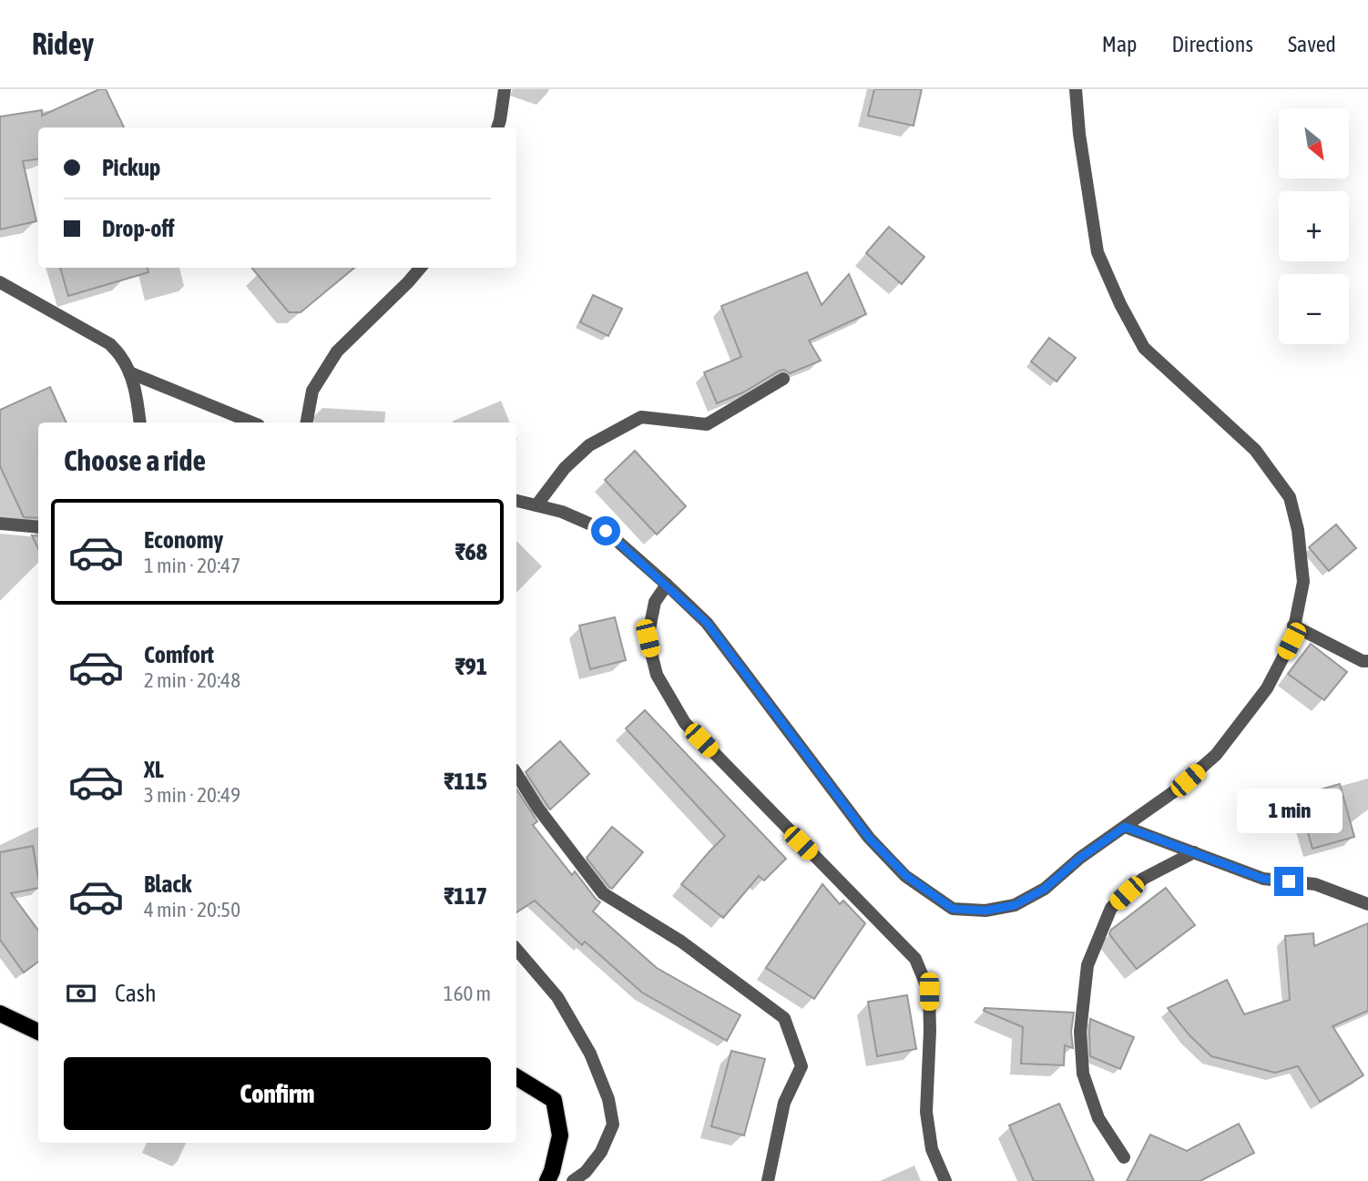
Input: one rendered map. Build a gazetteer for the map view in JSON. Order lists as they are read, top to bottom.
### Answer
{
  "north": "bottom right",
  "page": {
    "header": "Ridey",
    "nav": ["Map", "Directions", "Saved"],
    "map_buttons": ["+", "−"],
    "banner": ["Pickup", "Drop-off"],
    "heading": "Choose a ride",
    "list": [
      {
        "name": "Economy",
        "note": "1 min · 20:47",
        "value": "₹68"
      },
      {
        "name": "Comfort",
        "note": "2 min · 20:48",
        "value": "₹91"
      },
      {
        "name": "XL",
        "note": "3 min · 20:49",
        "value": "₹115"
      },
      {
        "name": "Black",
        "note": "4 min · 20:50",
        "value": "₹117"
      }
    ],
    "bubble": "1 min",
    "pay": ["Cash", "160 m"],
    "buttons": "Confirm"
  }
}
